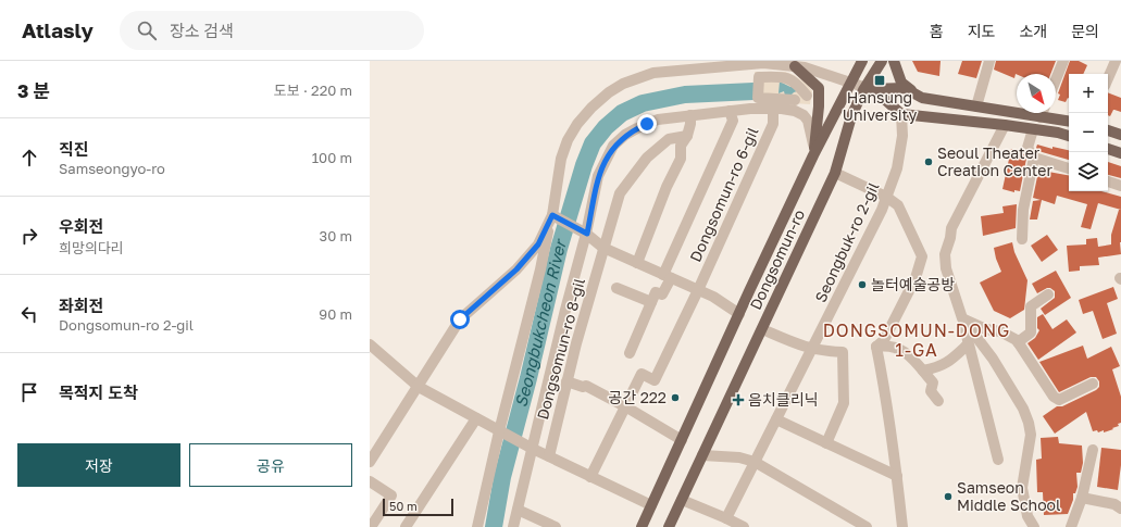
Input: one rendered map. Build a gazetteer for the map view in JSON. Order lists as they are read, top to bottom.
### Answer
{
  "streets": {
    "main road": ["Dongsomun-ro"],
    "street": ["Dongsomun-ro 6-gil", "Seongbuk-ro 2-gil", "Dongsomun-ro 8-gil"]
  },
  "districts": ["DONGSOMUN-DONG 1-GA"],
  "water": ["Seongbukcheon River"],
  "places": {
    "transit": ["Hansung University"],
    "other": [
      "Seoul Theater Creation Center",
      "놀터예술공방",
      "공간 222",
      "Samseon Middle School"
    ],
    "health": ["음치클리닉"]
  },
  "scale_bar": "50 m",
  "north": "bottom right",
  "page": {
    "header": "Atlasly",
    "search": "장소 검색",
    "nav": [
      "홈",
      "지도",
      "소개",
      "문의"
    ],
    "heading": ["3 분", "도보 · 220 m"],
    "map_buttons": ["+", "−"],
    "list": [
      ["직진", "Samseongyo-ro", "100 m"],
      ["우회전", "희망의다리", "30 m"],
      ["좌회전", "Dongsomun-ro 2-gil", "90 m"],
      "목적지 도착"
    ],
    "buttons": ["저장", "공유"],
    "scale": "50 m"
  }
}
